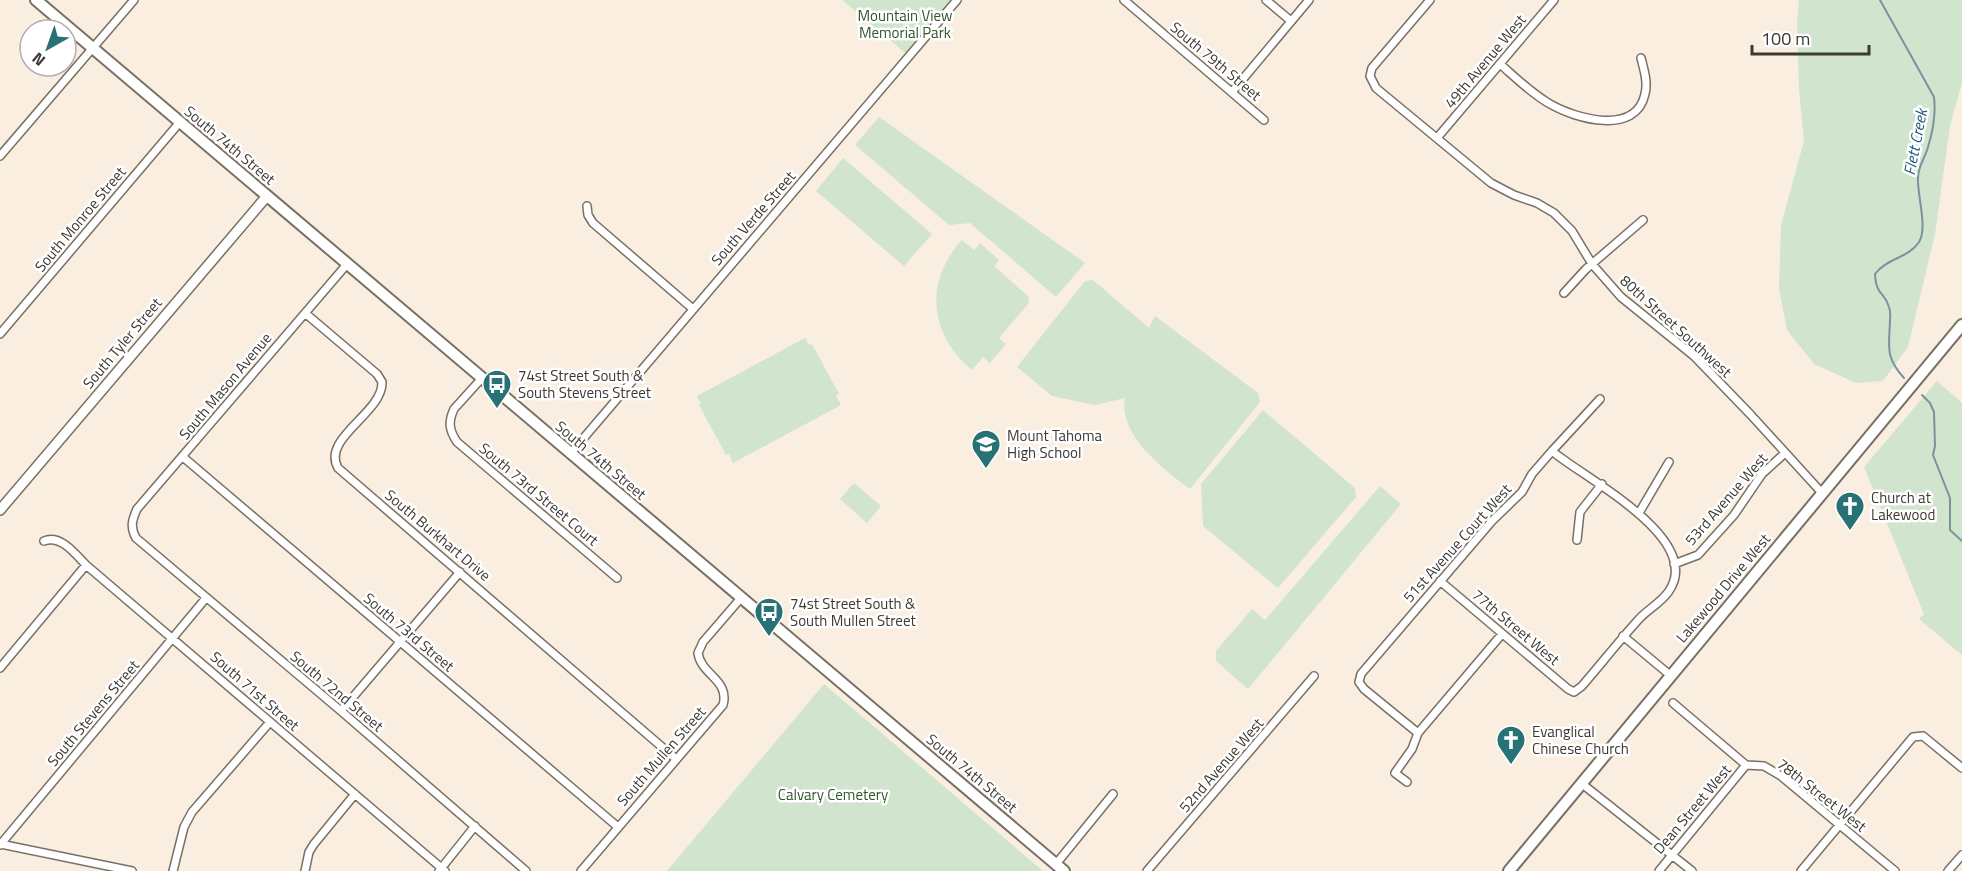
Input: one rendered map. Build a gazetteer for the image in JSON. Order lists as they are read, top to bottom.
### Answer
{
  "streets": {
    "main road": ["South 74th Street", "Lakewood Drive West"],
    "street": [
      "South 79th Street",
      "49th Avenue West",
      "South Verde Street",
      "South Monroe Street",
      "80th Street Southwest",
      "South Tyler Street",
      "South Mason Avenue",
      "South 73rd Street Court",
      "53rd Avenue West",
      "South Burkhart Drive",
      "51st Avenue Court West",
      "77th Street West",
      "South 73rd Street",
      "South 71st Street",
      "South 72nd Street",
      "South Stevens Street",
      "South Mullen Street",
      "52nd Avenue West",
      "78th Street West",
      "Dean Street West"
    ]
  },
  "crossings": [
    ["49th Avenue West", "80th Street Southwest"],
    ["South 74th Street", "South Verde Street"],
    ["South 74th Street", "South Monroe Street"],
    ["South 74th Street", "South Tyler Street"],
    ["South 74th Street", "South Mason Avenue"],
    ["South 74th Street", "South 73rd Street Court"],
    ["South 74th Street", "South Mullen Street"],
    ["80th Street Southwest", "53rd Avenue West"],
    ["80th Street Southwest", "Lakewood Drive West"],
    ["South Mason Avenue", "South Burkhart Drive"],
    ["South Mason Avenue", "South 73rd Street"],
    ["South Mason Avenue", "South 72nd Street"],
    ["South Burkhart Drive", "South Mullen Street"],
    ["51st Avenue Court West", "77th Street West"],
    ["South 73rd Street", "South Mullen Street"],
    ["South 71st Street", "South Stevens Street"],
    ["South 72nd Street", "South Stevens Street"],
    ["78th Street West", "Dean Street West"]
  ],
  "water": ["Flett Creek"],
  "parks": ["Mountain View Memorial Park", "Calvary Cemetery"],
  "places": {
    "bus stop": ["74st Street South & South Stevens Street", "74st Street South & South Mullen Street"],
    "school or university": ["Mount Tahoma High School"],
    "church": ["Church at Lakewood", "Evanglical Chinese Church"]
  },
  "scale_bar": "100 m",
  "north": "bottom left"
}
